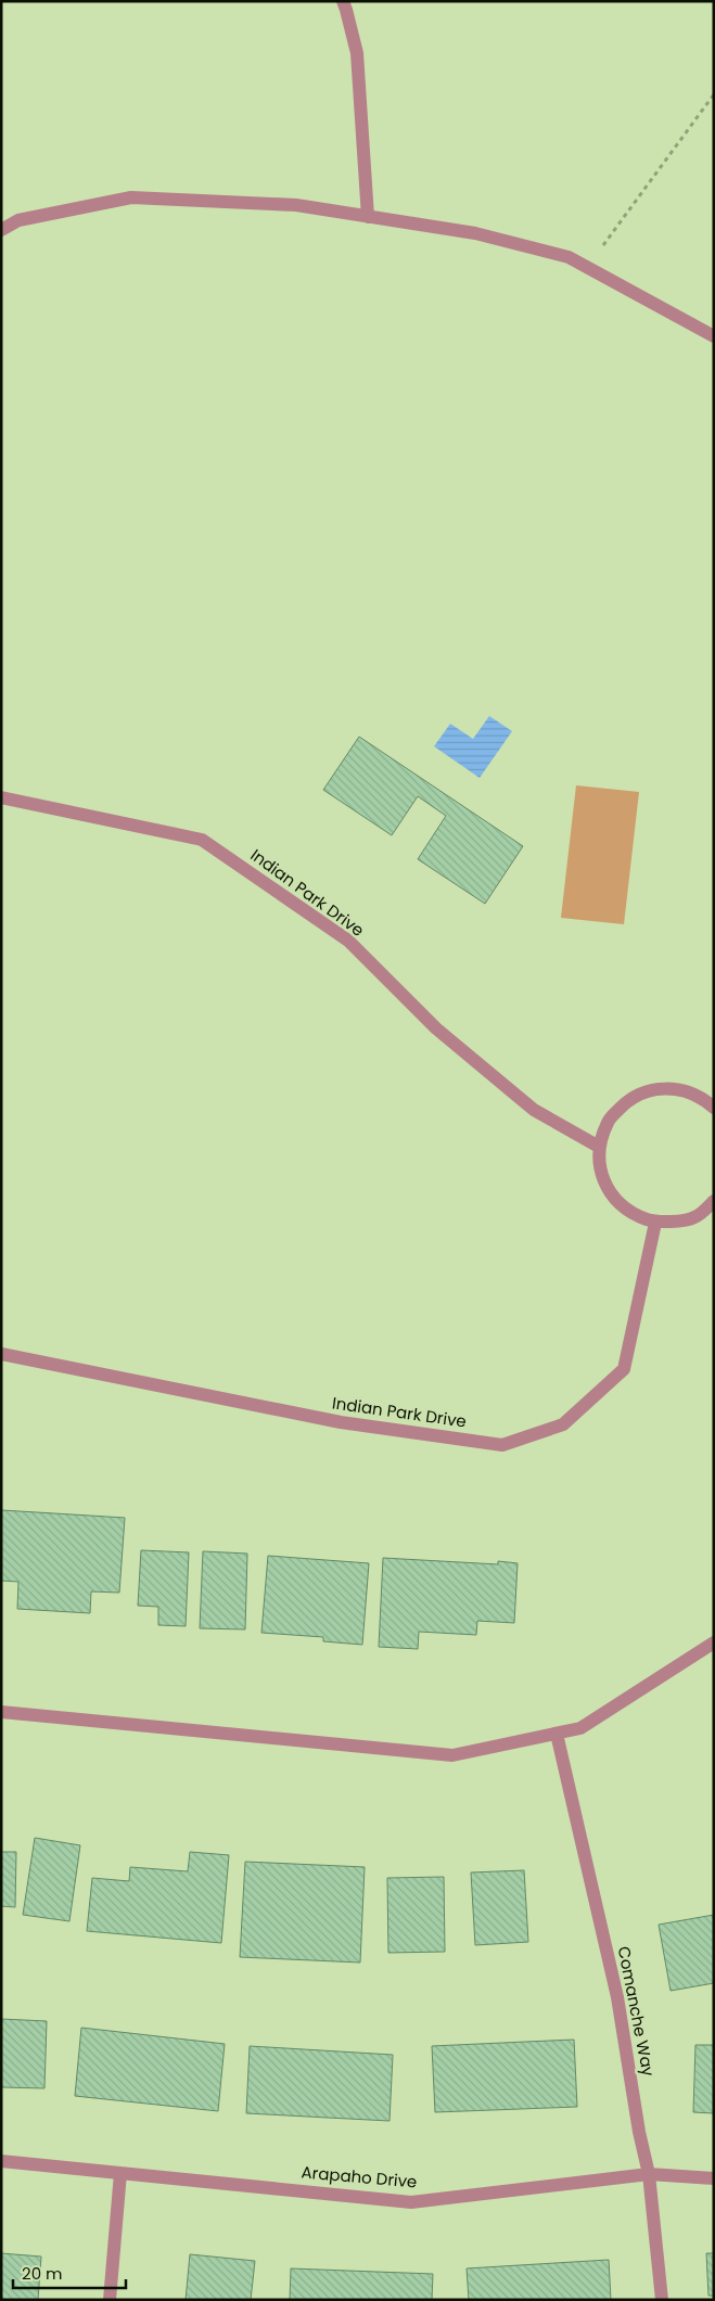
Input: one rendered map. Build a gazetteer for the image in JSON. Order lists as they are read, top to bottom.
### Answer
{
  "streets": {
    "street": ["Indian Park Drive", "Comanche Way", "Arapaho Drive"]
  },
  "crossings": [
    ["Comanche Way", "Arapaho Drive"]
  ],
  "scale_bar": "20 m"
}
